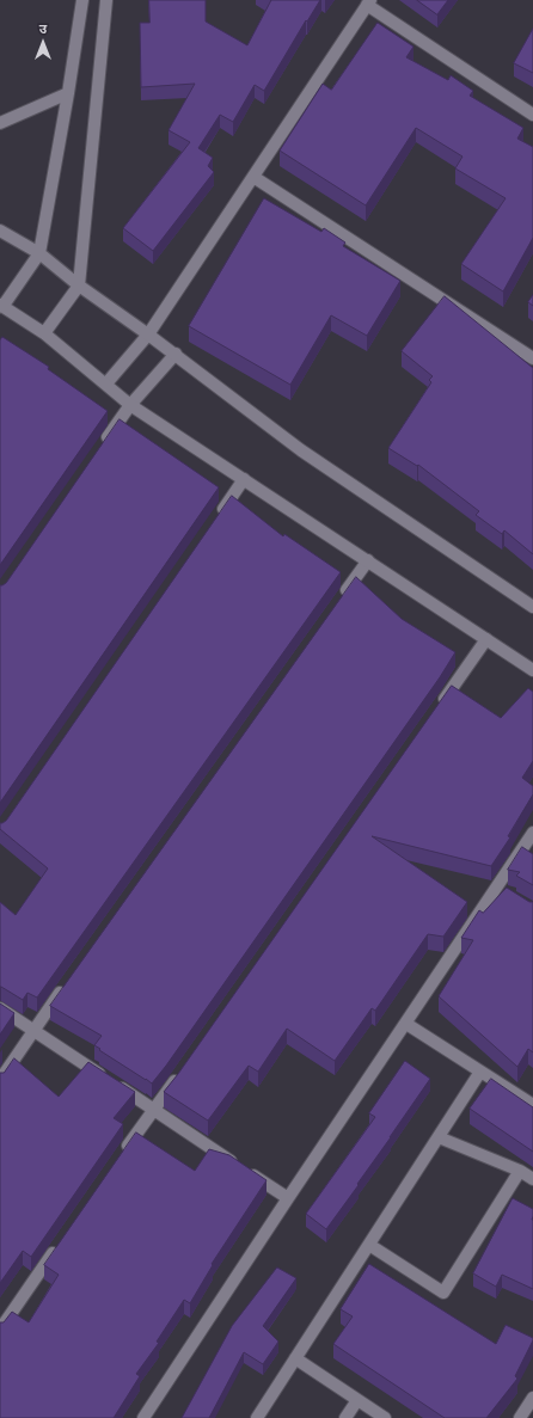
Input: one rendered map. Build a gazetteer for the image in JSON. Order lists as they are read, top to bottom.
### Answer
{
  "north": "top"
}
